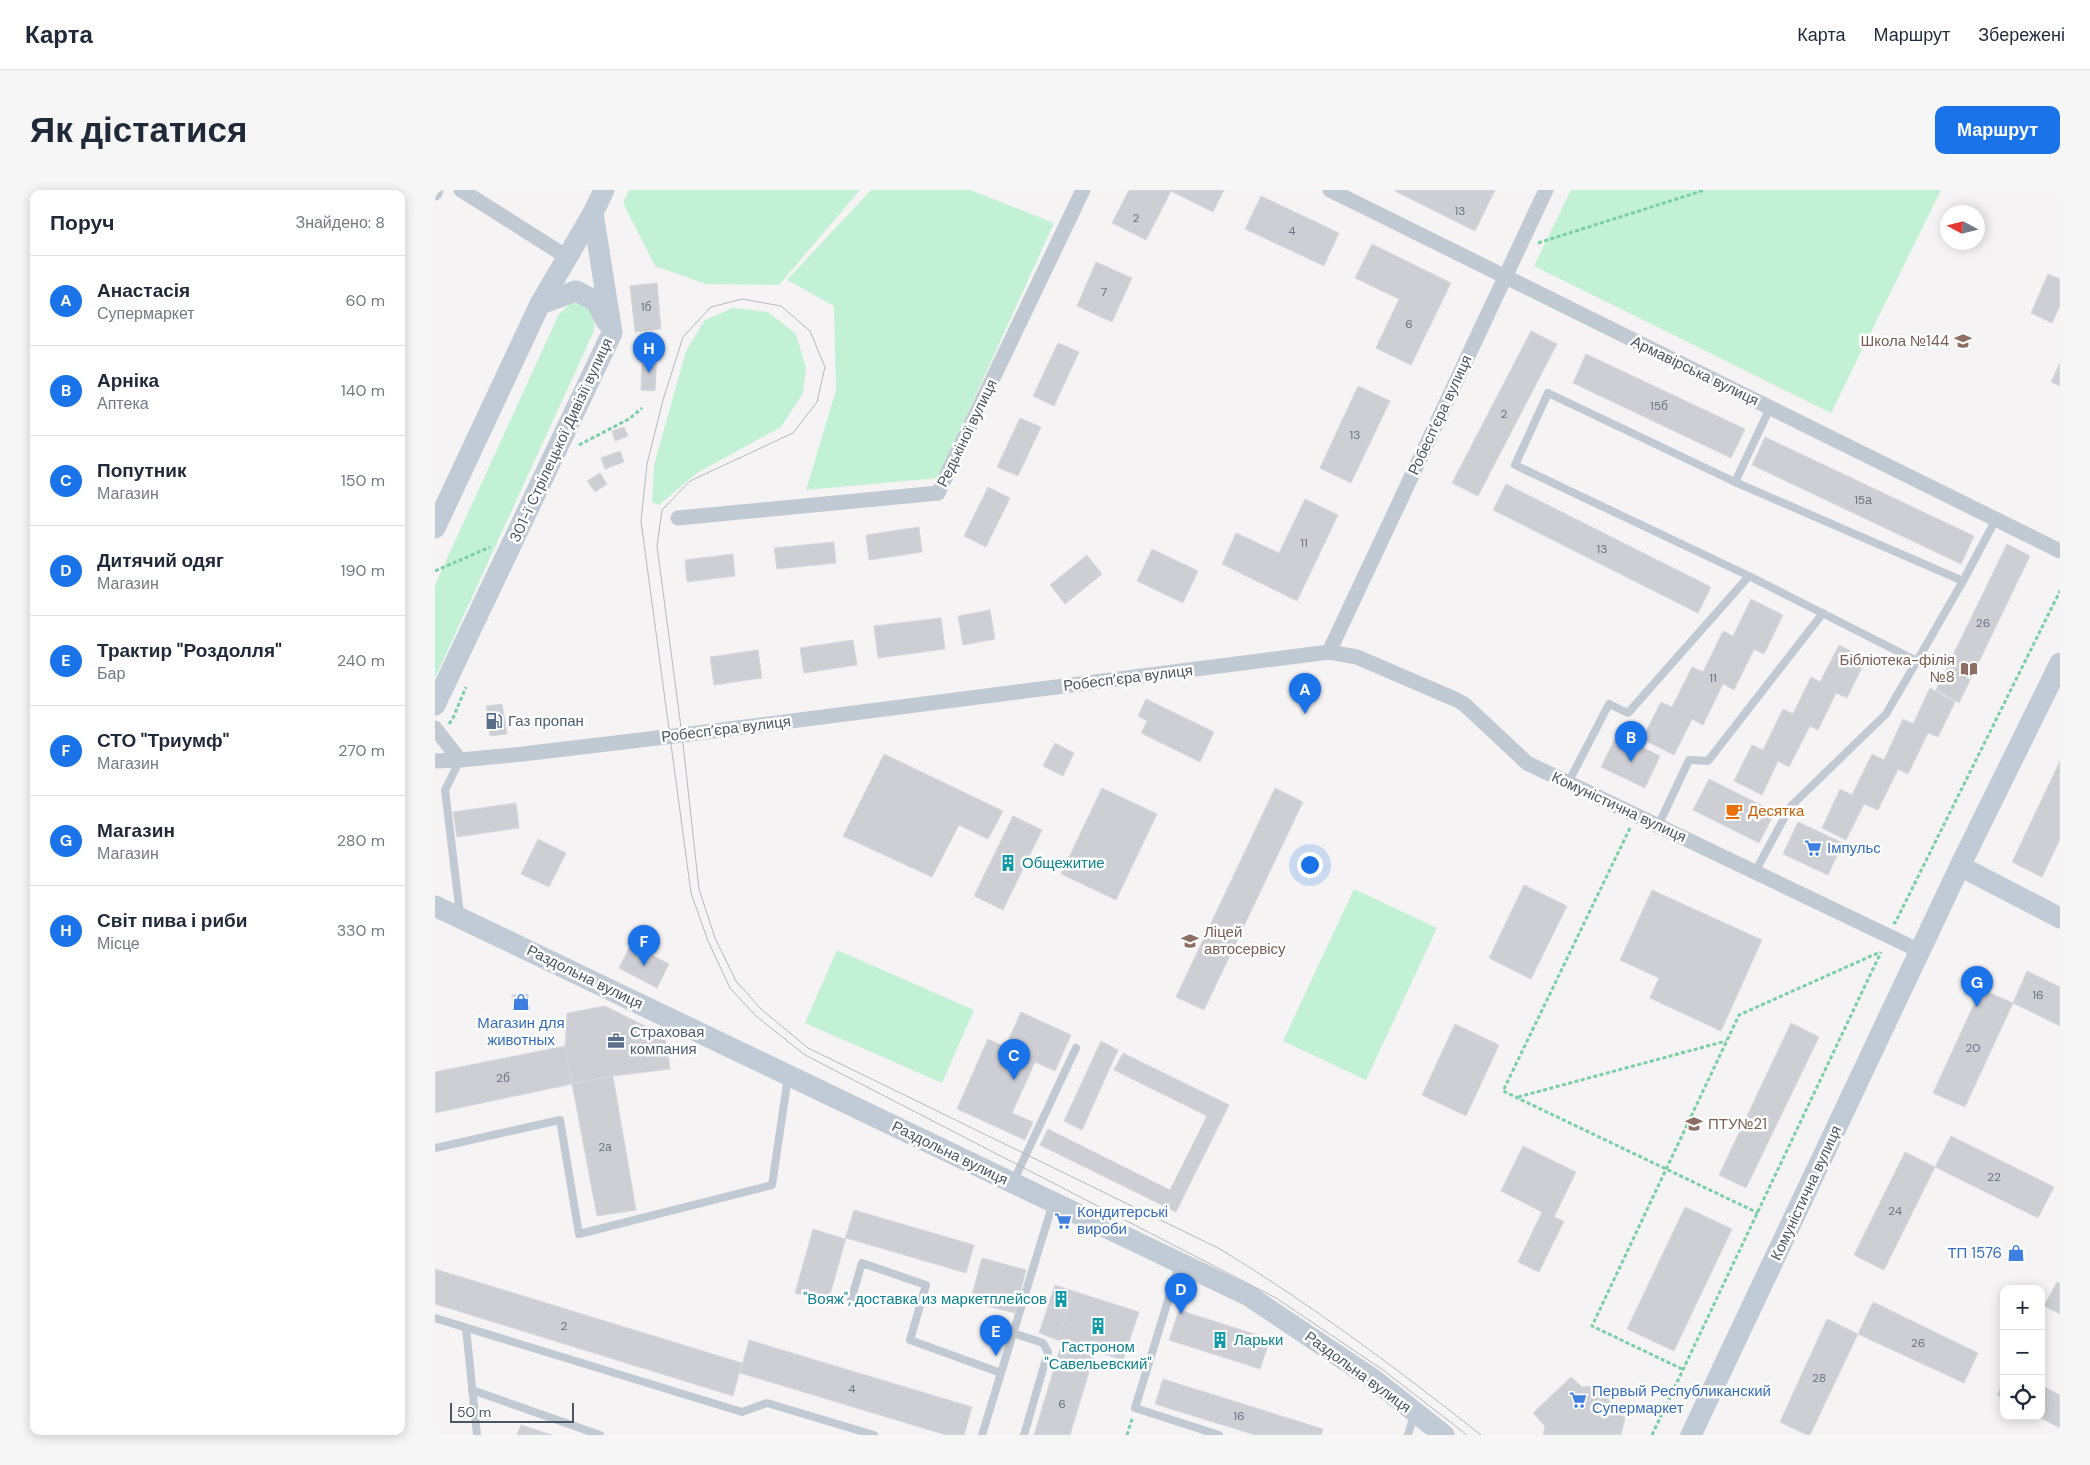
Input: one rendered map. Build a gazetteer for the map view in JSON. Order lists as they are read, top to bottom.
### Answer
{
  "streets": {
    "street": [
      "Армавірська вулиця",
      "Робесп’єра вулиця",
      "Редькіної вулиця",
      "301-ї Стрілецької Дивізії вулиця",
      "Комуністична вулиця",
      "Раздольна вулиця"
    ]
  },
  "crossings": [
    ["Армавірська вулиця", "Робесп’єра вулиця"],
    ["Робесп’єра вулиця", "Комуністична вулиця"]
  ],
  "places": {
    "school or university": ["Школа №144", "Ліцей автосервісу", "ПТУ№21"],
    "library": ["Бібліотека-філія №8"],
    "fuel station": ["Газ пропан"],
    "cafe": ["Десятка"],
    "supermarket": ["Імпульс", "Кондитерські вироби", "Первый Республиканский Супермаркет"],
    "building": [
      "Общежитие",
      "\"Вояж\", доставка из маркетплейсов",
      "Гастроном \"Савельевский\"",
      "Ларьки"
    ],
    "shop": ["Магазин для животных", "ТП 1576"],
    "office": ["Страховая компания"]
  },
  "house_numbers": [
    "13",
    "2",
    "4",
    "7",
    "1б",
    "6",
    "15б",
    "2",
    "13",
    "15а",
    "11",
    "13",
    "26",
    "11",
    "16",
    "20",
    "2б",
    "2а",
    "22",
    "24",
    "2",
    "26",
    "28",
    "4",
    "6",
    "16"
  ],
  "scale_bar": "50 m",
  "north": "left",
  "page": {
    "header": "Карта",
    "nav": ["Карта", "Маршрут", "Збережені"],
    "buttons": "Маршрут",
    "title": "Як дістатися",
    "heading": ["Поруч", "Знайдено: 8"],
    "list": [
      {
        "mark": "A",
        "name": "Анастасія",
        "note": "Супермаркет",
        "value": "60 m"
      },
      {
        "mark": "B",
        "name": "Арніка",
        "note": "Аптека",
        "value": "140 m"
      },
      {
        "mark": "C",
        "name": "Попутник",
        "note": "Магазин",
        "value": "150 m"
      },
      {
        "mark": "D",
        "name": "Дитячий одяг",
        "note": "Магазин",
        "value": "190 m"
      },
      {
        "mark": "E",
        "name": "Трактир \"Роздолля\"",
        "note": "Бар",
        "value": "240 m"
      },
      {
        "mark": "F",
        "name": "СТО \"Триумф\"",
        "note": "Магазин",
        "value": "270 m"
      },
      {
        "mark": "G",
        "name": "Магазин",
        "note": "Магазин",
        "value": "280 m"
      },
      {
        "mark": "H",
        "name": "Світ пива і риби",
        "note": "Місце",
        "value": "330 m"
      }
    ],
    "pins": [
      "H",
      "A",
      "B",
      "F",
      "G",
      "C",
      "D",
      "E"
    ],
    "map_buttons": ["+", "−"],
    "scale": "50 m"
  }
}
